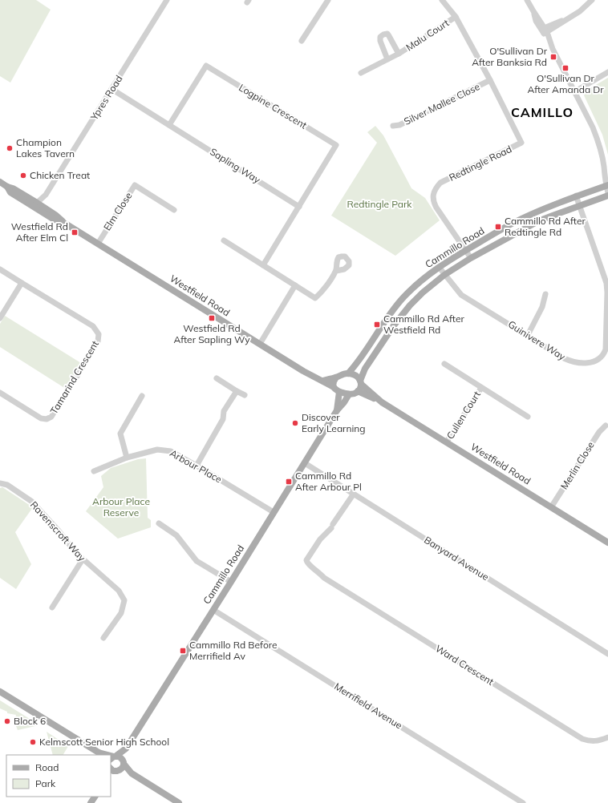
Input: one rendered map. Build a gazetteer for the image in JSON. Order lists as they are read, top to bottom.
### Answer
{
  "streets": {
    "main road": ["Cammillo Road", "Westfield Road"],
    "street": [
      "Malu Court",
      "Ypres Road",
      "Silver Mallee Close",
      "Logpine Crescent",
      "Redtingle Road",
      "Sapling Way",
      "Elm Close",
      "Guinivere Way",
      "Tamarind Crescent",
      "Cullen Court",
      "Merlin Close",
      "Arbour Place",
      "Ravenscroft Way",
      "Banyard Avenue",
      "Ward Crescent",
      "Merrifield Avenue"
    ]
  },
  "crossings": [
    ["Malu Court", "Redtingle Road"],
    ["Ypres Road", "Sapling Way"],
    ["Ypres Road", "Westfield Road"],
    ["Silver Mallee Close", "Redtingle Road"],
    ["Logpine Crescent", "Sapling Way"],
    ["Redtingle Road", "Cammillo Road"],
    ["Elm Close", "Westfield Road"],
    ["Cammillo Road", "Westfield Road"],
    ["Cammillo Road", "Guinivere Way"],
    ["Cammillo Road", "Arbour Place"],
    ["Cammillo Road", "Banyard Avenue"],
    ["Cammillo Road", "Merrifield Avenue"],
    ["Westfield Road", "Cullen Court"],
    ["Westfield Road", "Merlin Close"],
    ["Banyard Avenue", "Ward Crescent"]
  ],
  "districts": ["CAMILLO"],
  "parks": ["Redtingle Park", "Arbour Place Reserve"],
  "places": {
    "transit": [
      "O'Sullivan Dr After Banksia Rd",
      "O'Sullivan Dr After Amanda Dr",
      "Cammillo Rd After Redtingle Rd",
      "Westfield Rd After Elm Cl",
      "Westfield Rd After Sapling Wy",
      "Cammillo Rd After Westfield Rd",
      "Cammillo Rd After Arbour Pl",
      "Cammillo Rd Before Merrifield Av"
    ],
    "other": [
      "Champion Lakes Tavern",
      "Chicken Treat",
      "Discover Early Learning",
      "Block 6",
      "Kelmscott Senior High School"
    ]
  },
  "legend": ["Road", "Park"]
}
